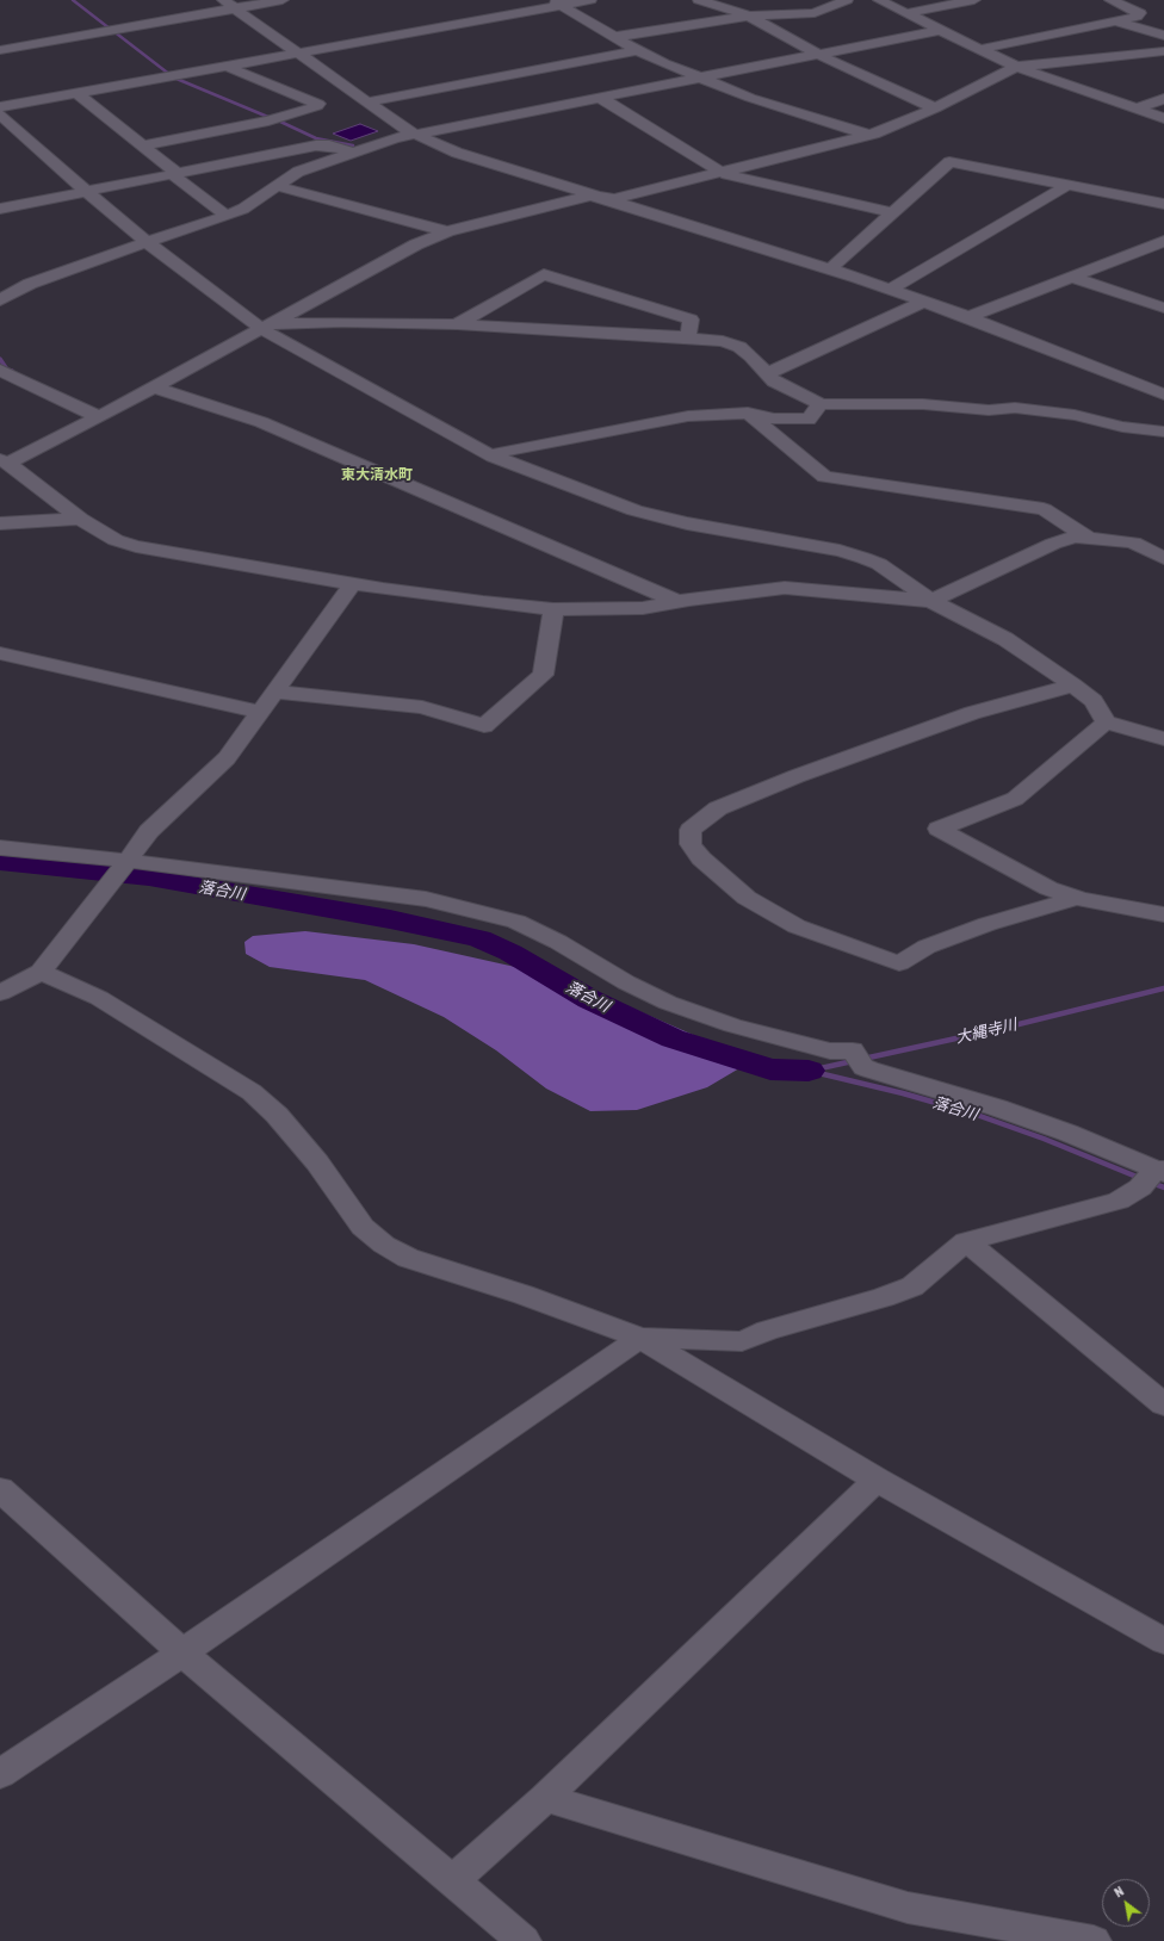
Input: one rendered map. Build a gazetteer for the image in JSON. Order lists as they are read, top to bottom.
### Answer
{
  "districts": ["東大清水町"],
  "water": ["落合川", "大縄寺川"],
  "north": "top left"
}
